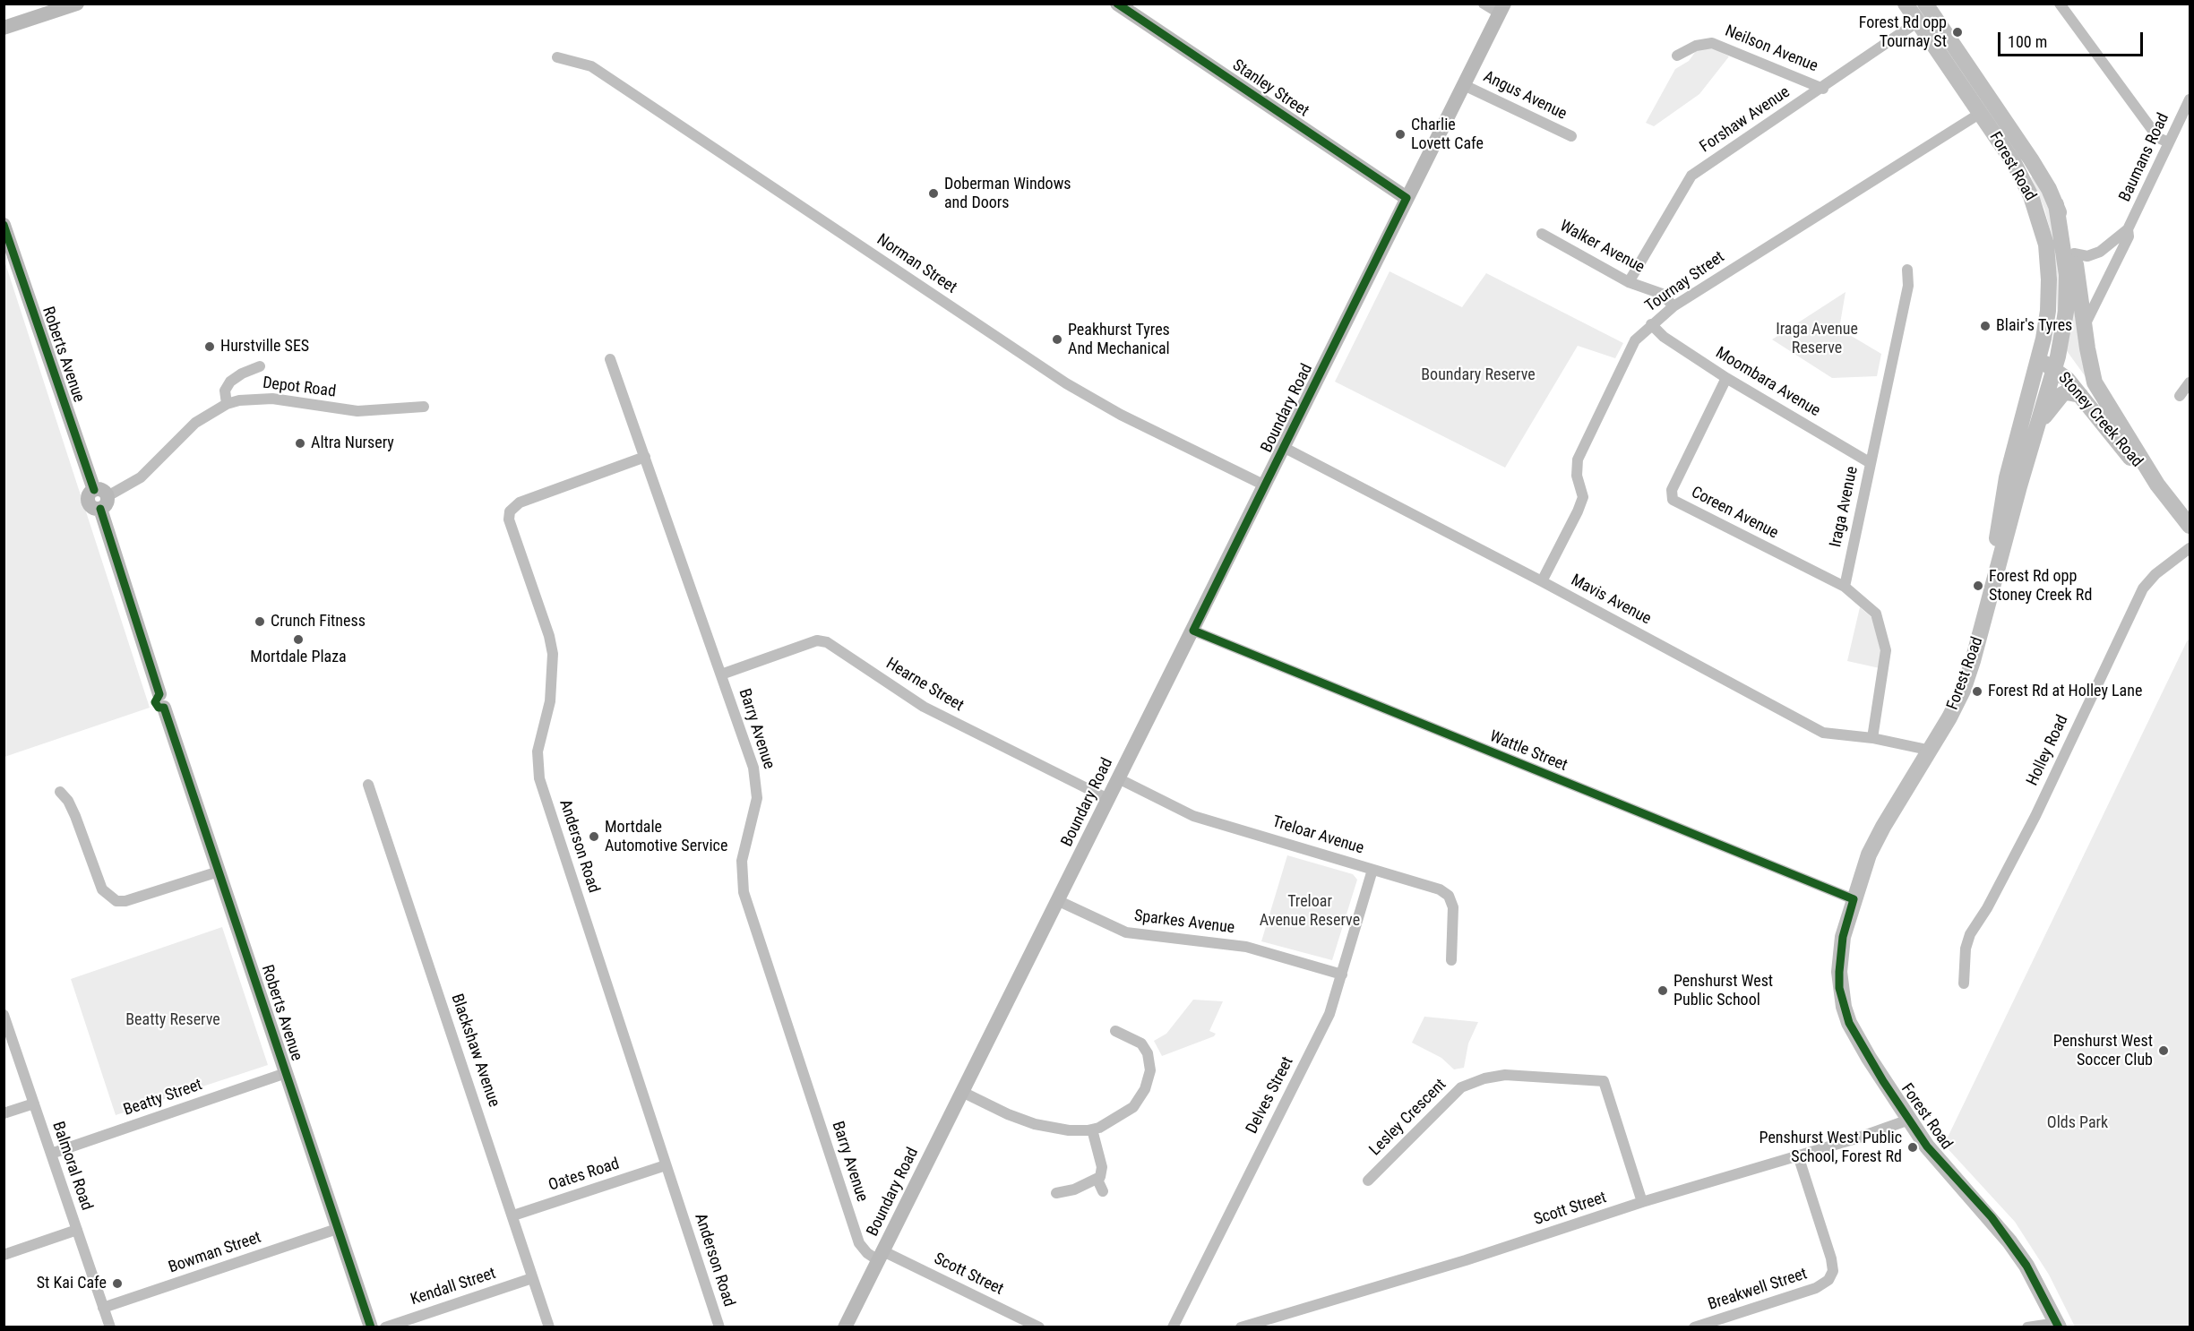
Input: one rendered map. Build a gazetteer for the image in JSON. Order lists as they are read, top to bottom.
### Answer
{
  "streets": {
    "main road": ["Forest Road", "Stoney Creek Road"],
    "street": [
      "Neilson Avenue",
      "Stanley Street",
      "Angus Avenue",
      "Forshaw Avenue",
      "Baumans Road",
      "Walker Avenue",
      "Norman Street",
      "Tournay Street",
      "Roberts Avenue",
      "Moombara Avenue",
      "Depot Road",
      "Boundary Road",
      "Iraga Avenue",
      "Coreen Avenue",
      "Mavis Avenue",
      "Hearne Street",
      "Barry Avenue",
      "Holley Road",
      "Wattle Street",
      "Treloar Avenue",
      "Anderson Road",
      "Sparkes Avenue",
      "Blackshaw Avenue",
      "Delves Street",
      "Beatty Street",
      "Lesley Crescent",
      "Balmoral Road",
      "Oates Road",
      "Scott Street",
      "Bowman Street",
      "Kendall Street",
      "Breakwell Street"
    ]
  },
  "crossings": [
    ["Neilson Avenue", "Forshaw Avenue"],
    ["Stanley Street", "Boundary Road"],
    ["Angus Avenue", "Boundary Road"],
    ["Forshaw Avenue", "Forest Road"],
    ["Forshaw Avenue", "Walker Avenue"],
    ["Baumans Road", "Forest Road"],
    ["Baumans Road", "Stoney Creek Road"],
    ["Forest Road", "Tournay Street"],
    ["Forest Road", "Stoney Creek Road"],
    ["Forest Road", "Mavis Avenue"],
    ["Forest Road", "Wattle Street"],
    ["Forest Road", "Scott Street"],
    ["Walker Avenue", "Tournay Street"],
    ["Norman Street", "Boundary Road"],
    ["Tournay Street", "Moombara Avenue"],
    ["Tournay Street", "Mavis Avenue"],
    ["Roberts Avenue", "Depot Road"],
    ["Roberts Avenue", "Beatty Street"],
    ["Roberts Avenue", "Bowman Street"],
    ["Moombara Avenue", "Iraga Avenue"],
    ["Moombara Avenue", "Coreen Avenue"],
    ["Boundary Road", "Mavis Avenue"],
    ["Boundary Road", "Hearne Street"],
    ["Boundary Road", "Barry Avenue"],
    ["Boundary Road", "Wattle Street"],
    ["Boundary Road", "Treloar Avenue"],
    ["Boundary Road", "Sparkes Avenue"],
    ["Boundary Road", "Scott Street"],
    ["Iraga Avenue", "Coreen Avenue"],
    ["Hearne Street", "Barry Avenue"],
    ["Barry Avenue", "Anderson Road"],
    ["Barry Avenue", "Scott Street"],
    ["Treloar Avenue", "Delves Street"],
    ["Anderson Road", "Oates Road"],
    ["Sparkes Avenue", "Delves Street"],
    ["Blackshaw Avenue", "Oates Road"],
    ["Blackshaw Avenue", "Kendall Street"],
    ["Beatty Street", "Balmoral Road"],
    ["Lesley Crescent", "Scott Street"],
    ["Balmoral Road", "Bowman Street"],
    ["Scott Street", "Breakwell Street"]
  ],
  "parks": [
    "Iraga Avenue Reserve",
    "Boundary Reserve",
    "Treloar Avenue Reserve",
    "Beatty Reserve",
    "Olds Park"
  ],
  "places": [
    "Forest Rd opp Tournay St",
    "Charlie Lovett Cafe",
    "Doberman Windows and Doors",
    "Blair's Tyres",
    "Peakhurst Tyres And Mechanical",
    "Hurstville SES",
    "Altra Nursery",
    "Forest Rd opp Stoney Creek Rd",
    "Crunch Fitness",
    "Mortdale Plaza",
    "Forest Rd at Holley Lane",
    "Mortdale Automotive Service",
    "Penshurst West Public School",
    "Penshurst West Soccer Club",
    "Penshurst West Public School, Forest Rd",
    "St Kai Cafe"
  ],
  "scale_bar": "100 m"
}
